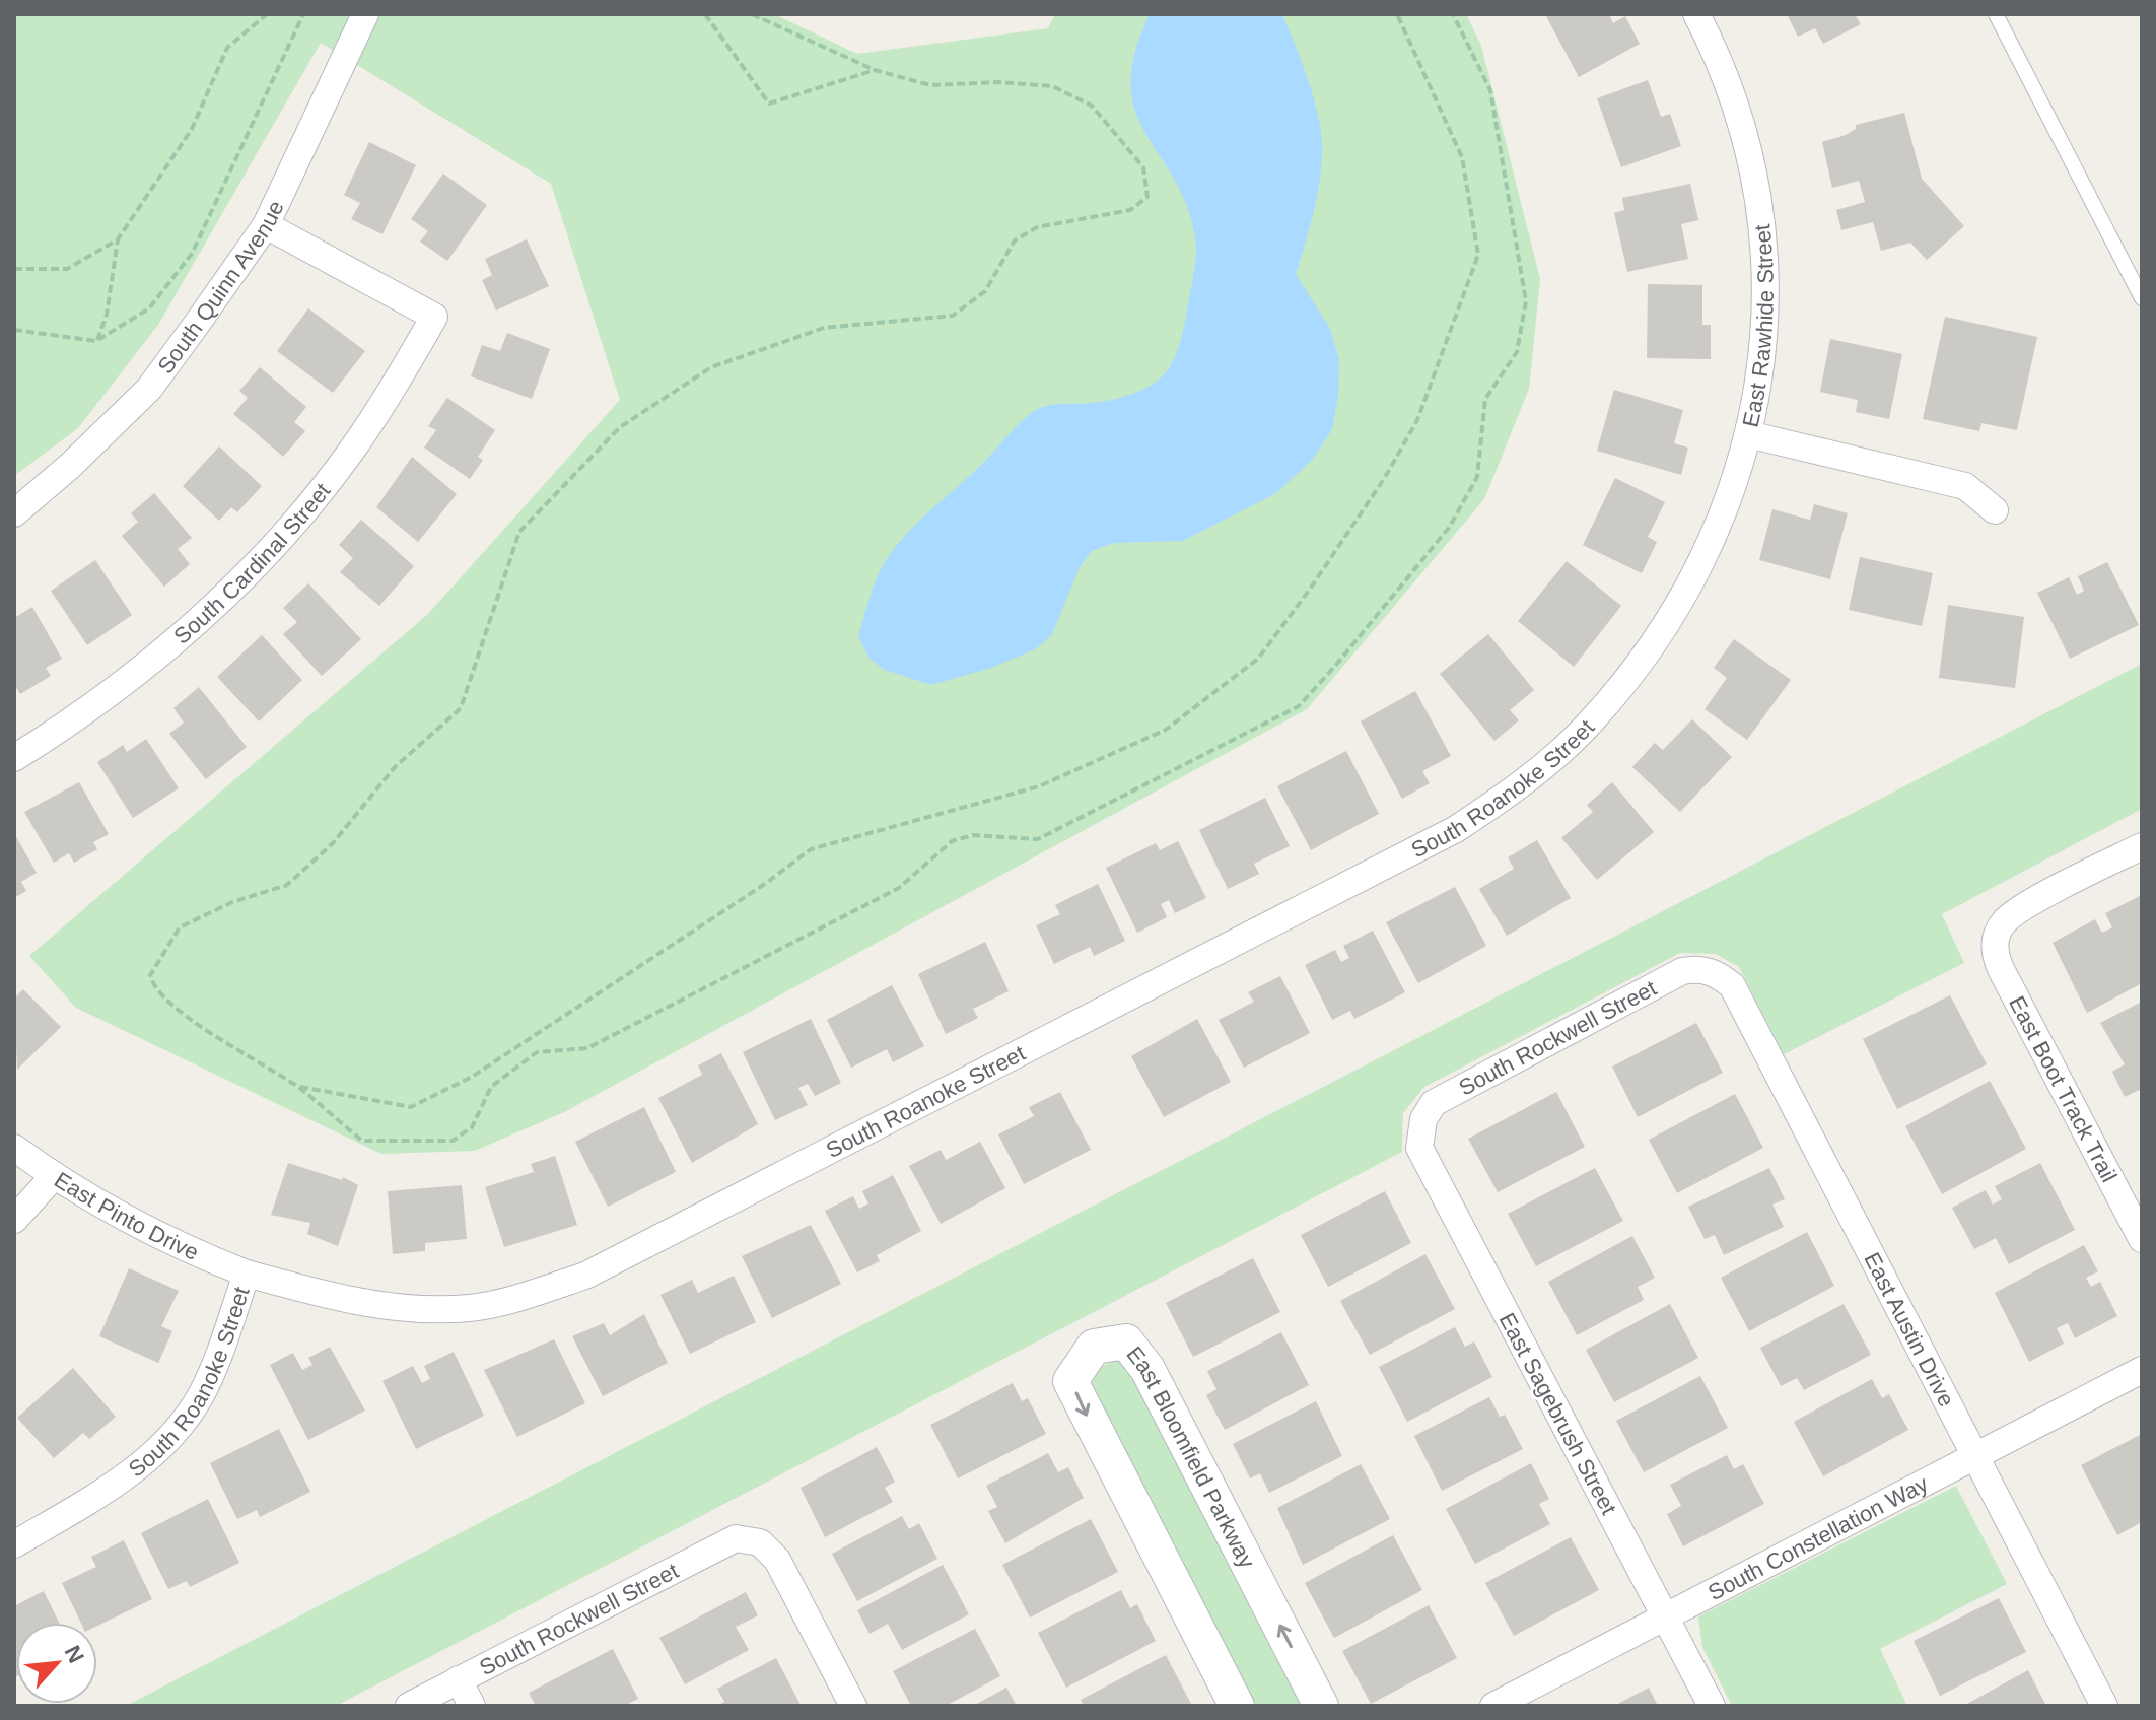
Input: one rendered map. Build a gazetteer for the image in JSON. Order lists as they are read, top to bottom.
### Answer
{
  "streets": {
    "street": [
      "South Quinn Avenue",
      "East Rawhide Street",
      "South Cardinal Street",
      "South Roanoke Street",
      "South Rockwell Street",
      "East Boot Track Trail",
      "East Pinto Drive",
      "East Austin Drive",
      "East Sagebrush Street",
      "East Bloomfield Parkway",
      "South Constellation Way"
    ]
  },
  "crossings": [
    ["South Quinn Avenue", "South Cardinal Street"],
    ["East Rawhide Street", "South Roanoke Street"],
    ["South Roanoke Street", "East Pinto Drive"],
    ["South Rockwell Street", "East Austin Drive"],
    ["South Rockwell Street", "East Sagebrush Street"],
    ["East Austin Drive", "South Constellation Way"],
    ["East Sagebrush Street", "South Constellation Way"]
  ],
  "north": "top right"
}
